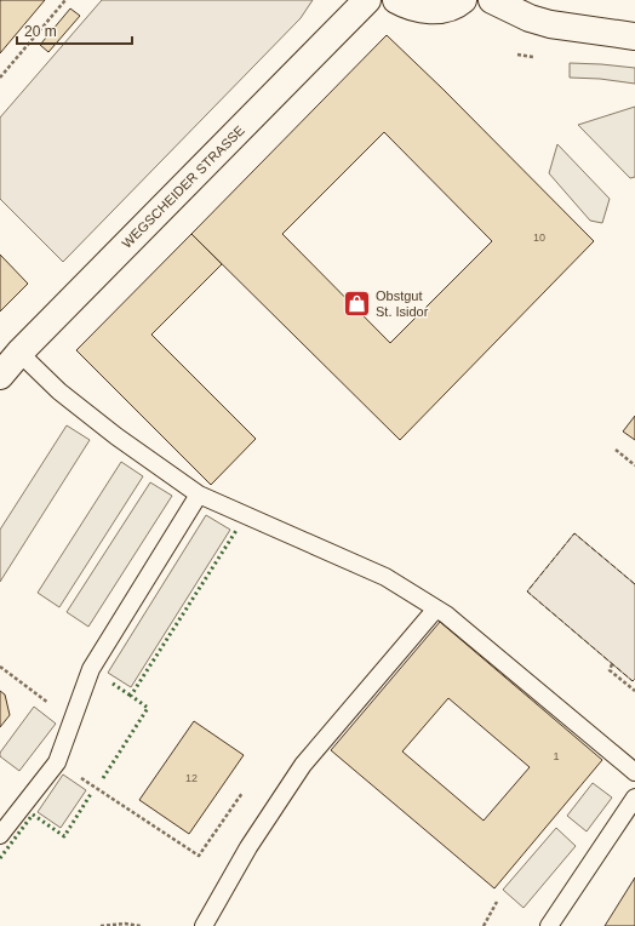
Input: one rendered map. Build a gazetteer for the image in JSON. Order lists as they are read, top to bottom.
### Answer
{
  "streets": {
    "street": ["WEGSCHEIDER STRASSE"]
  },
  "places": {
    "shop": ["Obstgut St. Isidor"]
  },
  "house_numbers": ["10", "1", "12"],
  "scale_bar": "20 m"
}
